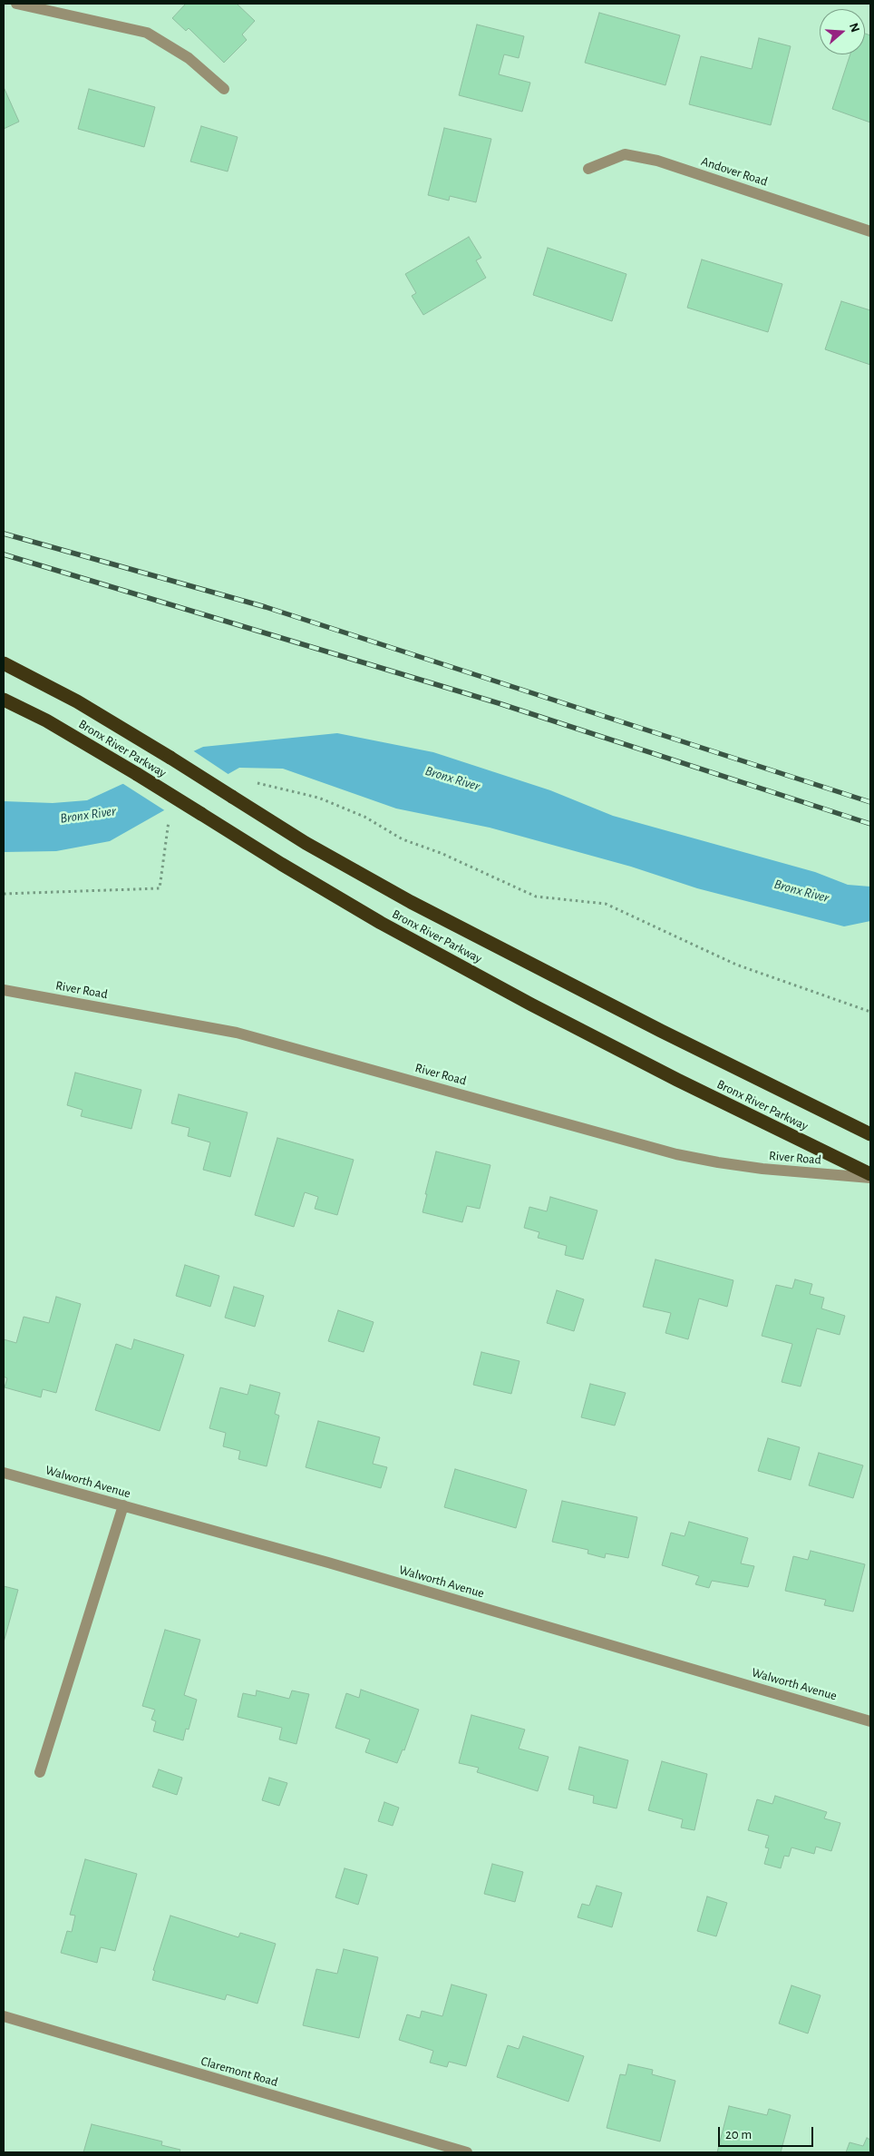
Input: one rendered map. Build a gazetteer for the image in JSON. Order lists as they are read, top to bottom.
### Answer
{
  "streets": {
    "highway": ["Bronx River Parkway"],
    "street": [
      "Andover Road",
      "River Road",
      "Walworth Avenue",
      "Claremont Road"
    ]
  },
  "water": ["Bronx River"],
  "scale_bar": "20 m",
  "north": "right"
}
